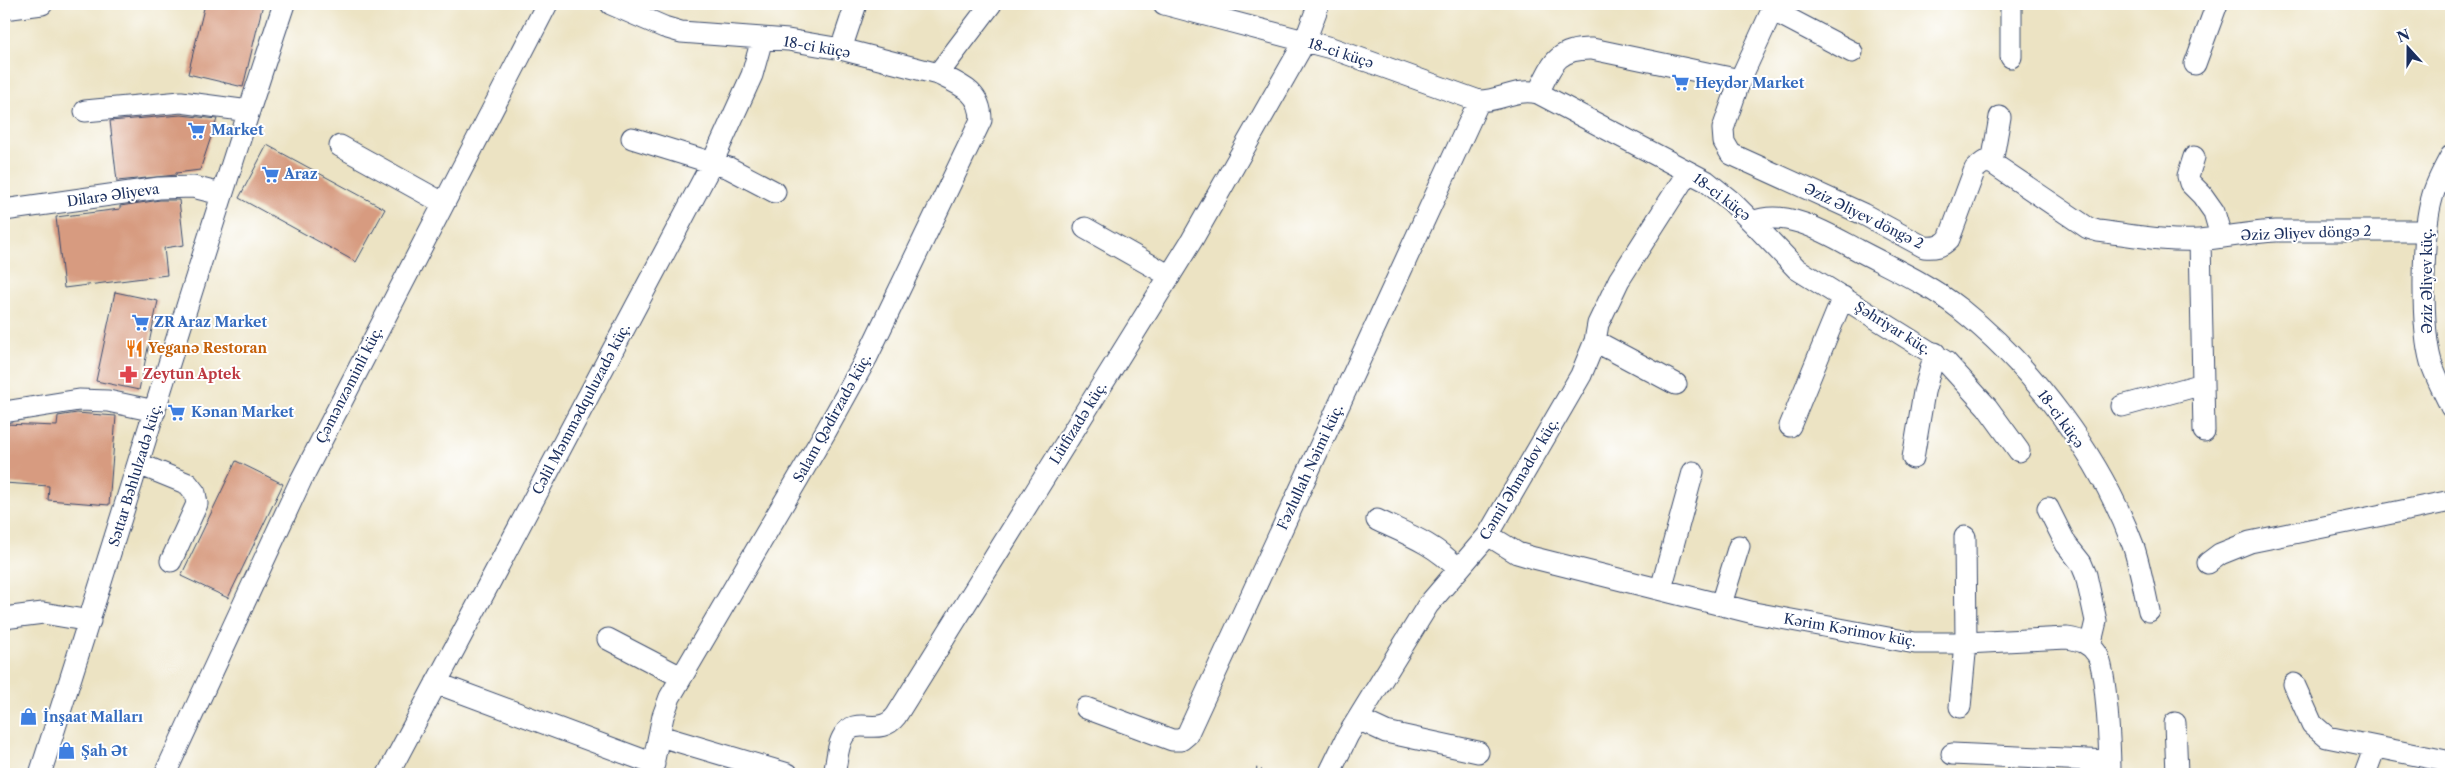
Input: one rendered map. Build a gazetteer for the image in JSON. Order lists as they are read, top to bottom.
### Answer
{
  "streets": {
    "street": [
      "18-ci küçə",
      "Dilarə Əliyeva",
      "Əziz Əliyev döngə 2",
      "Əziz Əliyev küç.",
      "Şəhriyar küç.",
      "Çəmənzəminli küç.",
      "Cəlil Məmmədquluzadə küç.",
      "Salam Qədirzadə küç.",
      "Lütfizadə küç.",
      "Fəzlullah Nəimi küç.",
      "Səttar Bəhlulzadə küç.",
      "Cəmil Əhmədov küç.",
      "Kərim Kərimov küç."
    ]
  },
  "crossings": [
    ["18-ci küçə", "Şəhriyar küç."],
    ["18-ci küçə", "Cəlil Məmmədquluzadə küç."],
    ["18-ci küçə", "Salam Qədirzadə küç."],
    ["18-ci küçə", "Lütfizadə küç."],
    ["18-ci küçə", "Fəzlullah Nəimi küç."],
    ["18-ci küçə", "Cəmil Əhmədov küç."],
    ["Dilarə Əliyeva", "Səttar Bəhlulzadə küç."],
    ["Əziz Əliyev döngə 2", "Əziz Əliyev küç."],
    ["Cəmil Əhmədov küç.", "Kərim Kərimov küç."]
  ],
  "places": {
    "supermarket": [
      "Heydər Market",
      "Market",
      "Araz",
      "ZR Araz Market",
      "Kənan Market"
    ],
    "restaurant": ["Yeganə Restoran"],
    "pharmacy": ["Zeytun Aptek"],
    "shop": ["İnşaat Malları", "Şah Ət"]
  },
  "north": "top"
}
